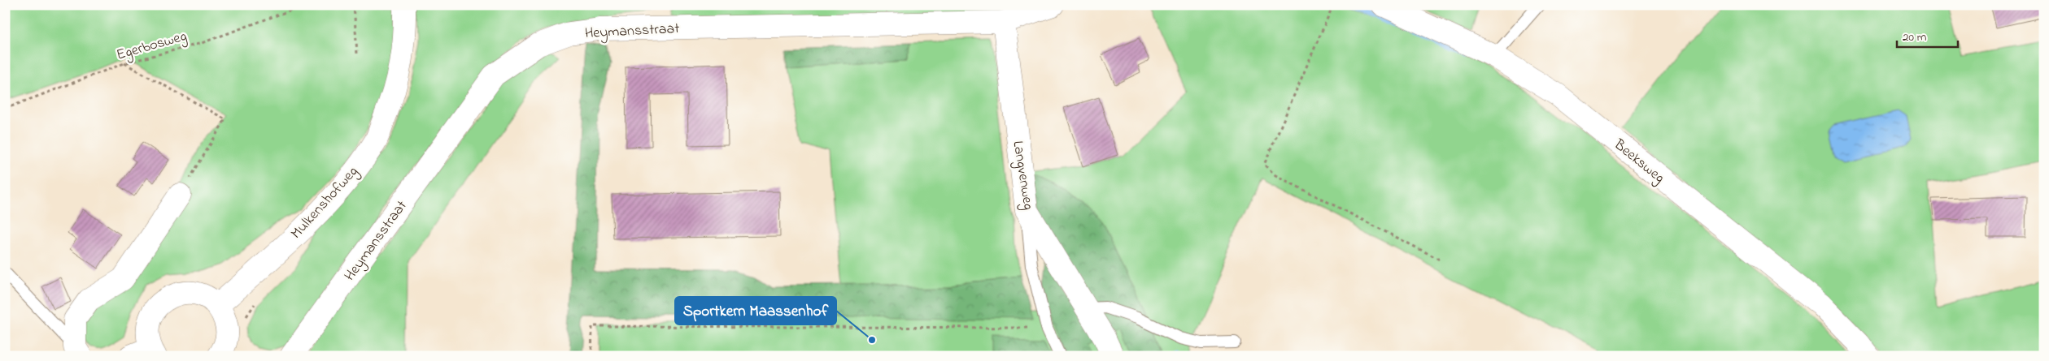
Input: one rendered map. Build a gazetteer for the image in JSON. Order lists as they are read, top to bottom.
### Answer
{
  "streets": {
    "street": [
      "Heymansstraat",
      "Beeksweg",
      "Langvenweg",
      "Mulkenshofweg"
    ],
    "path": ["Egerbosweg"]
  },
  "crossings": [
    ["Heymansstraat", "Langvenweg"]
  ],
  "places": ["Sportkern Maassenhof"],
  "scale_bar": "20 m"
}
